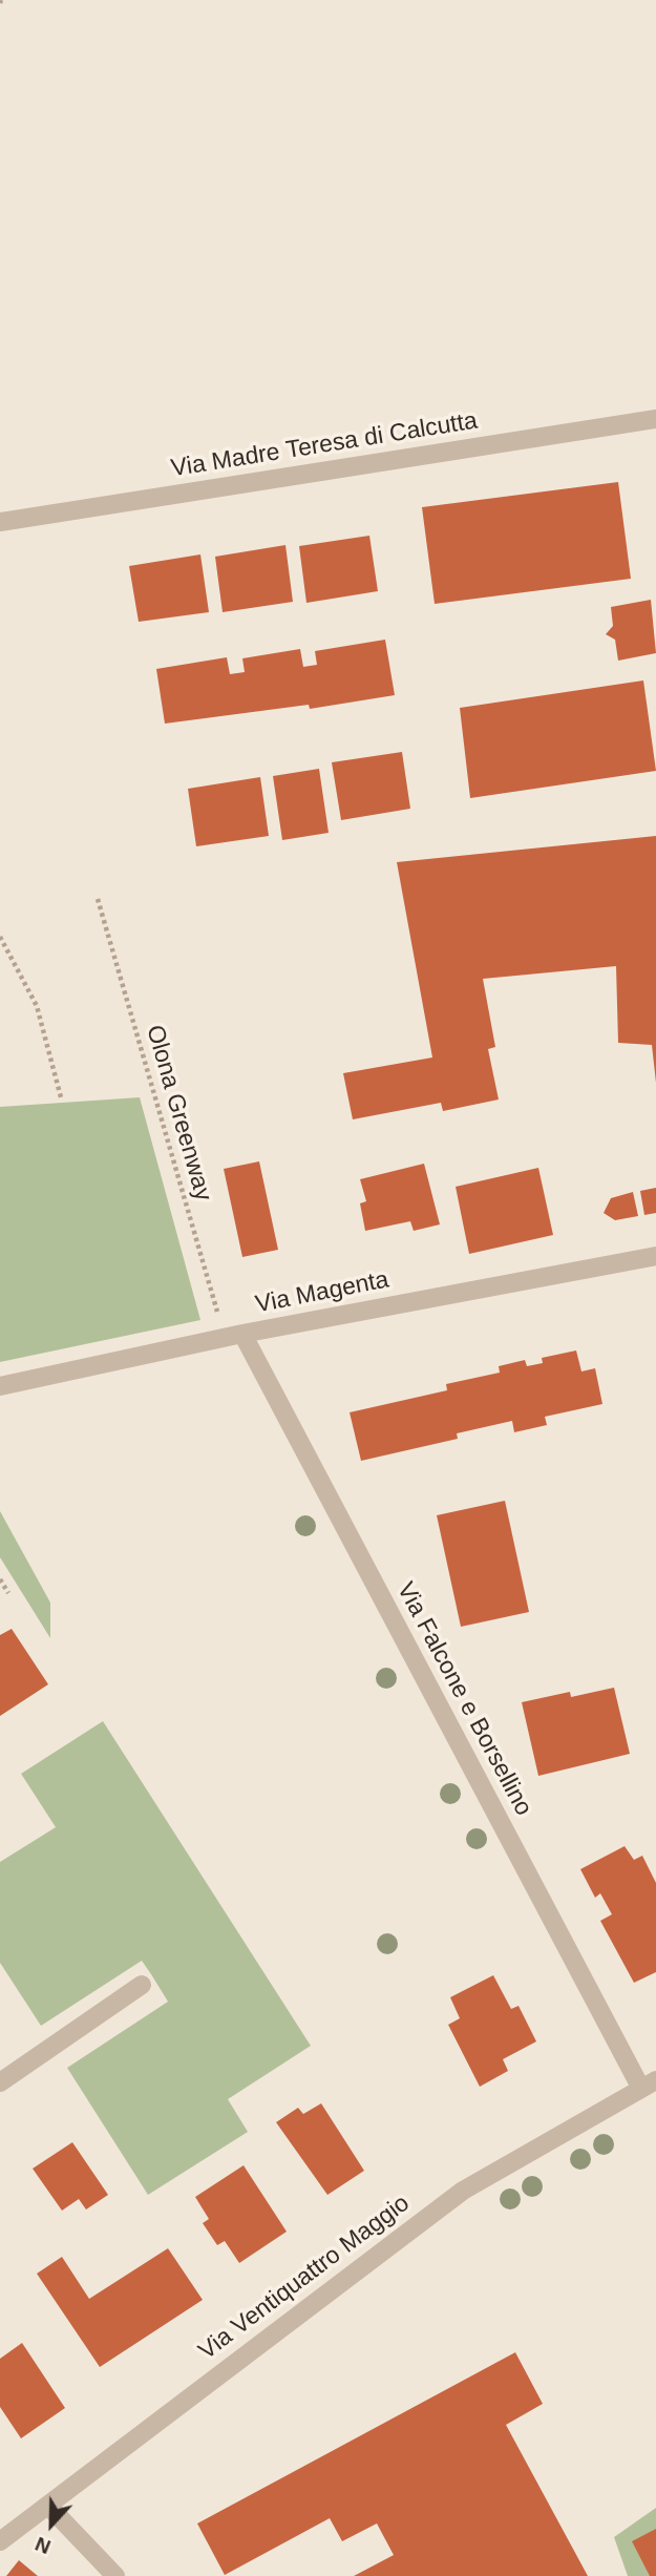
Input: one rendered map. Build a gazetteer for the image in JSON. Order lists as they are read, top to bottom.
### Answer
{
  "streets": {
    "street": [
      "Via Madre Teresa di Calcutta",
      "Via Magenta",
      "Via Falcone e Borsellino",
      "Via Ventiquattro Maggio"
    ],
    "path": ["Olona Greenway"]
  },
  "crossings": [
    ["Olona Greenway", "Via Magenta"],
    ["Olona Greenway", "Via Falcone e Borsellino"],
    ["Via Magenta", "Via Falcone e Borsellino"],
    ["Via Falcone e Borsellino", "Via Ventiquattro Maggio"]
  ],
  "north": "bottom"
}
